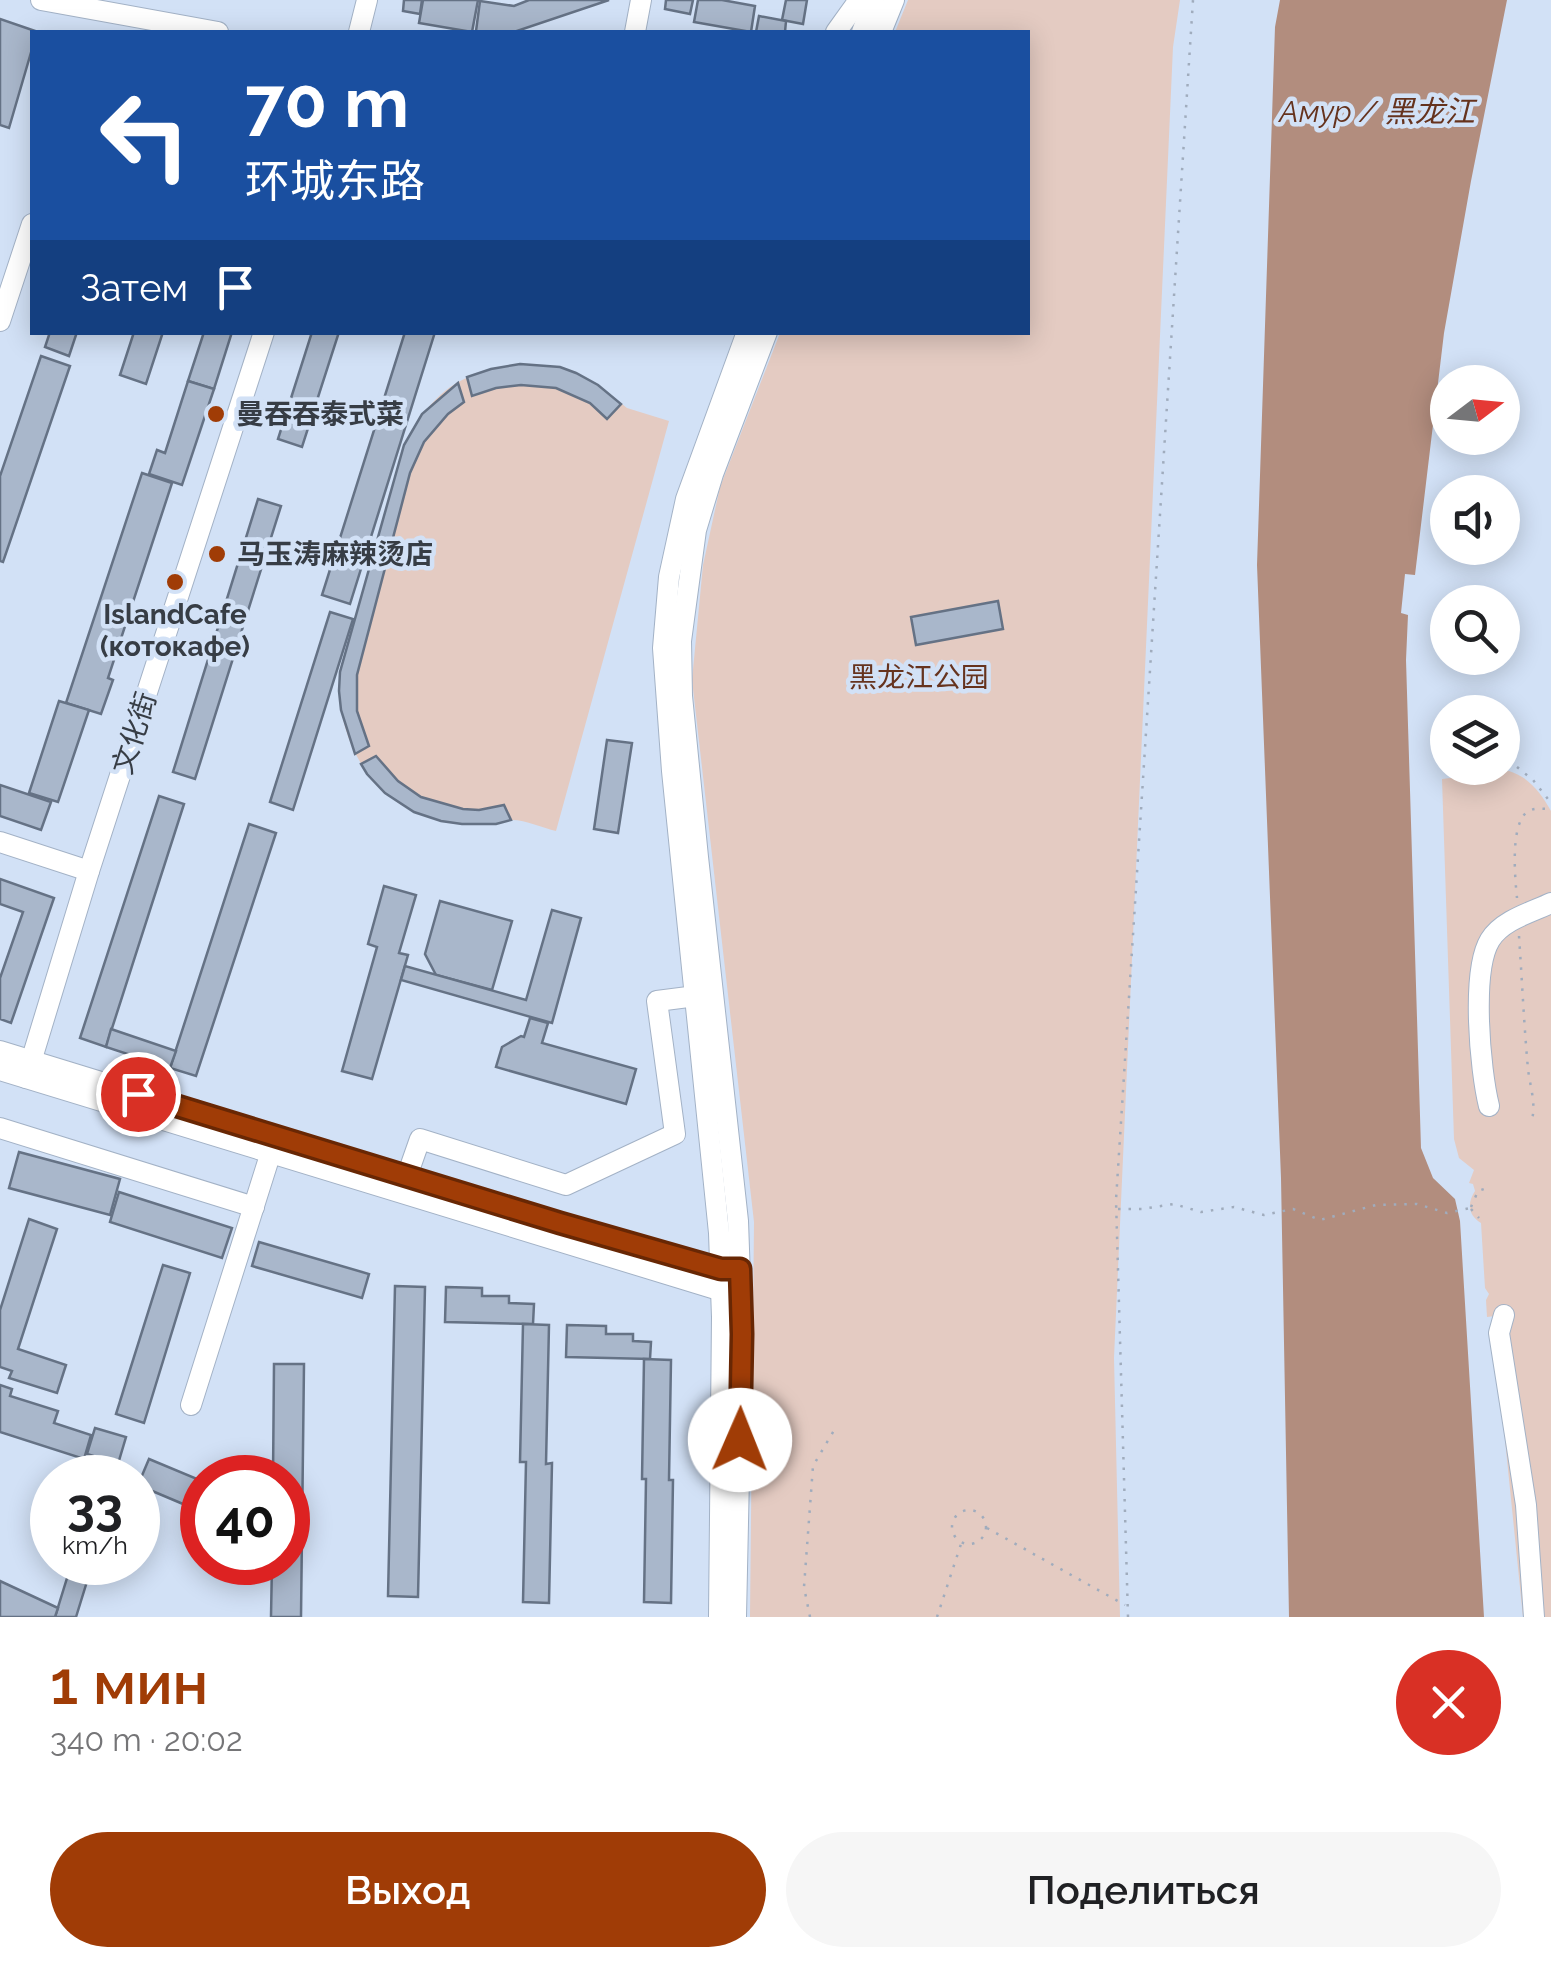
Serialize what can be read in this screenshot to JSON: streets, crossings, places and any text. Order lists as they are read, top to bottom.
{
  "streets": {
    "street": ["文化街"]
  },
  "water": ["Амур / 黑龙江"],
  "parks": ["黑龙江公园"],
  "places": ["曼吞吞泰式菜", "马玉涛麻辣烫店", "IslandCafe (котокафе)"],
  "north": "right",
  "page": {
    "turn": ["70 m", "环城东路"],
    "then": "Затем",
    "speed": "33 km/h",
    "limit": "40",
    "heading": ["1 мин", "340 m · 20:02"],
    "buttons": ["Выход", "Поделиться"]
  }
}
